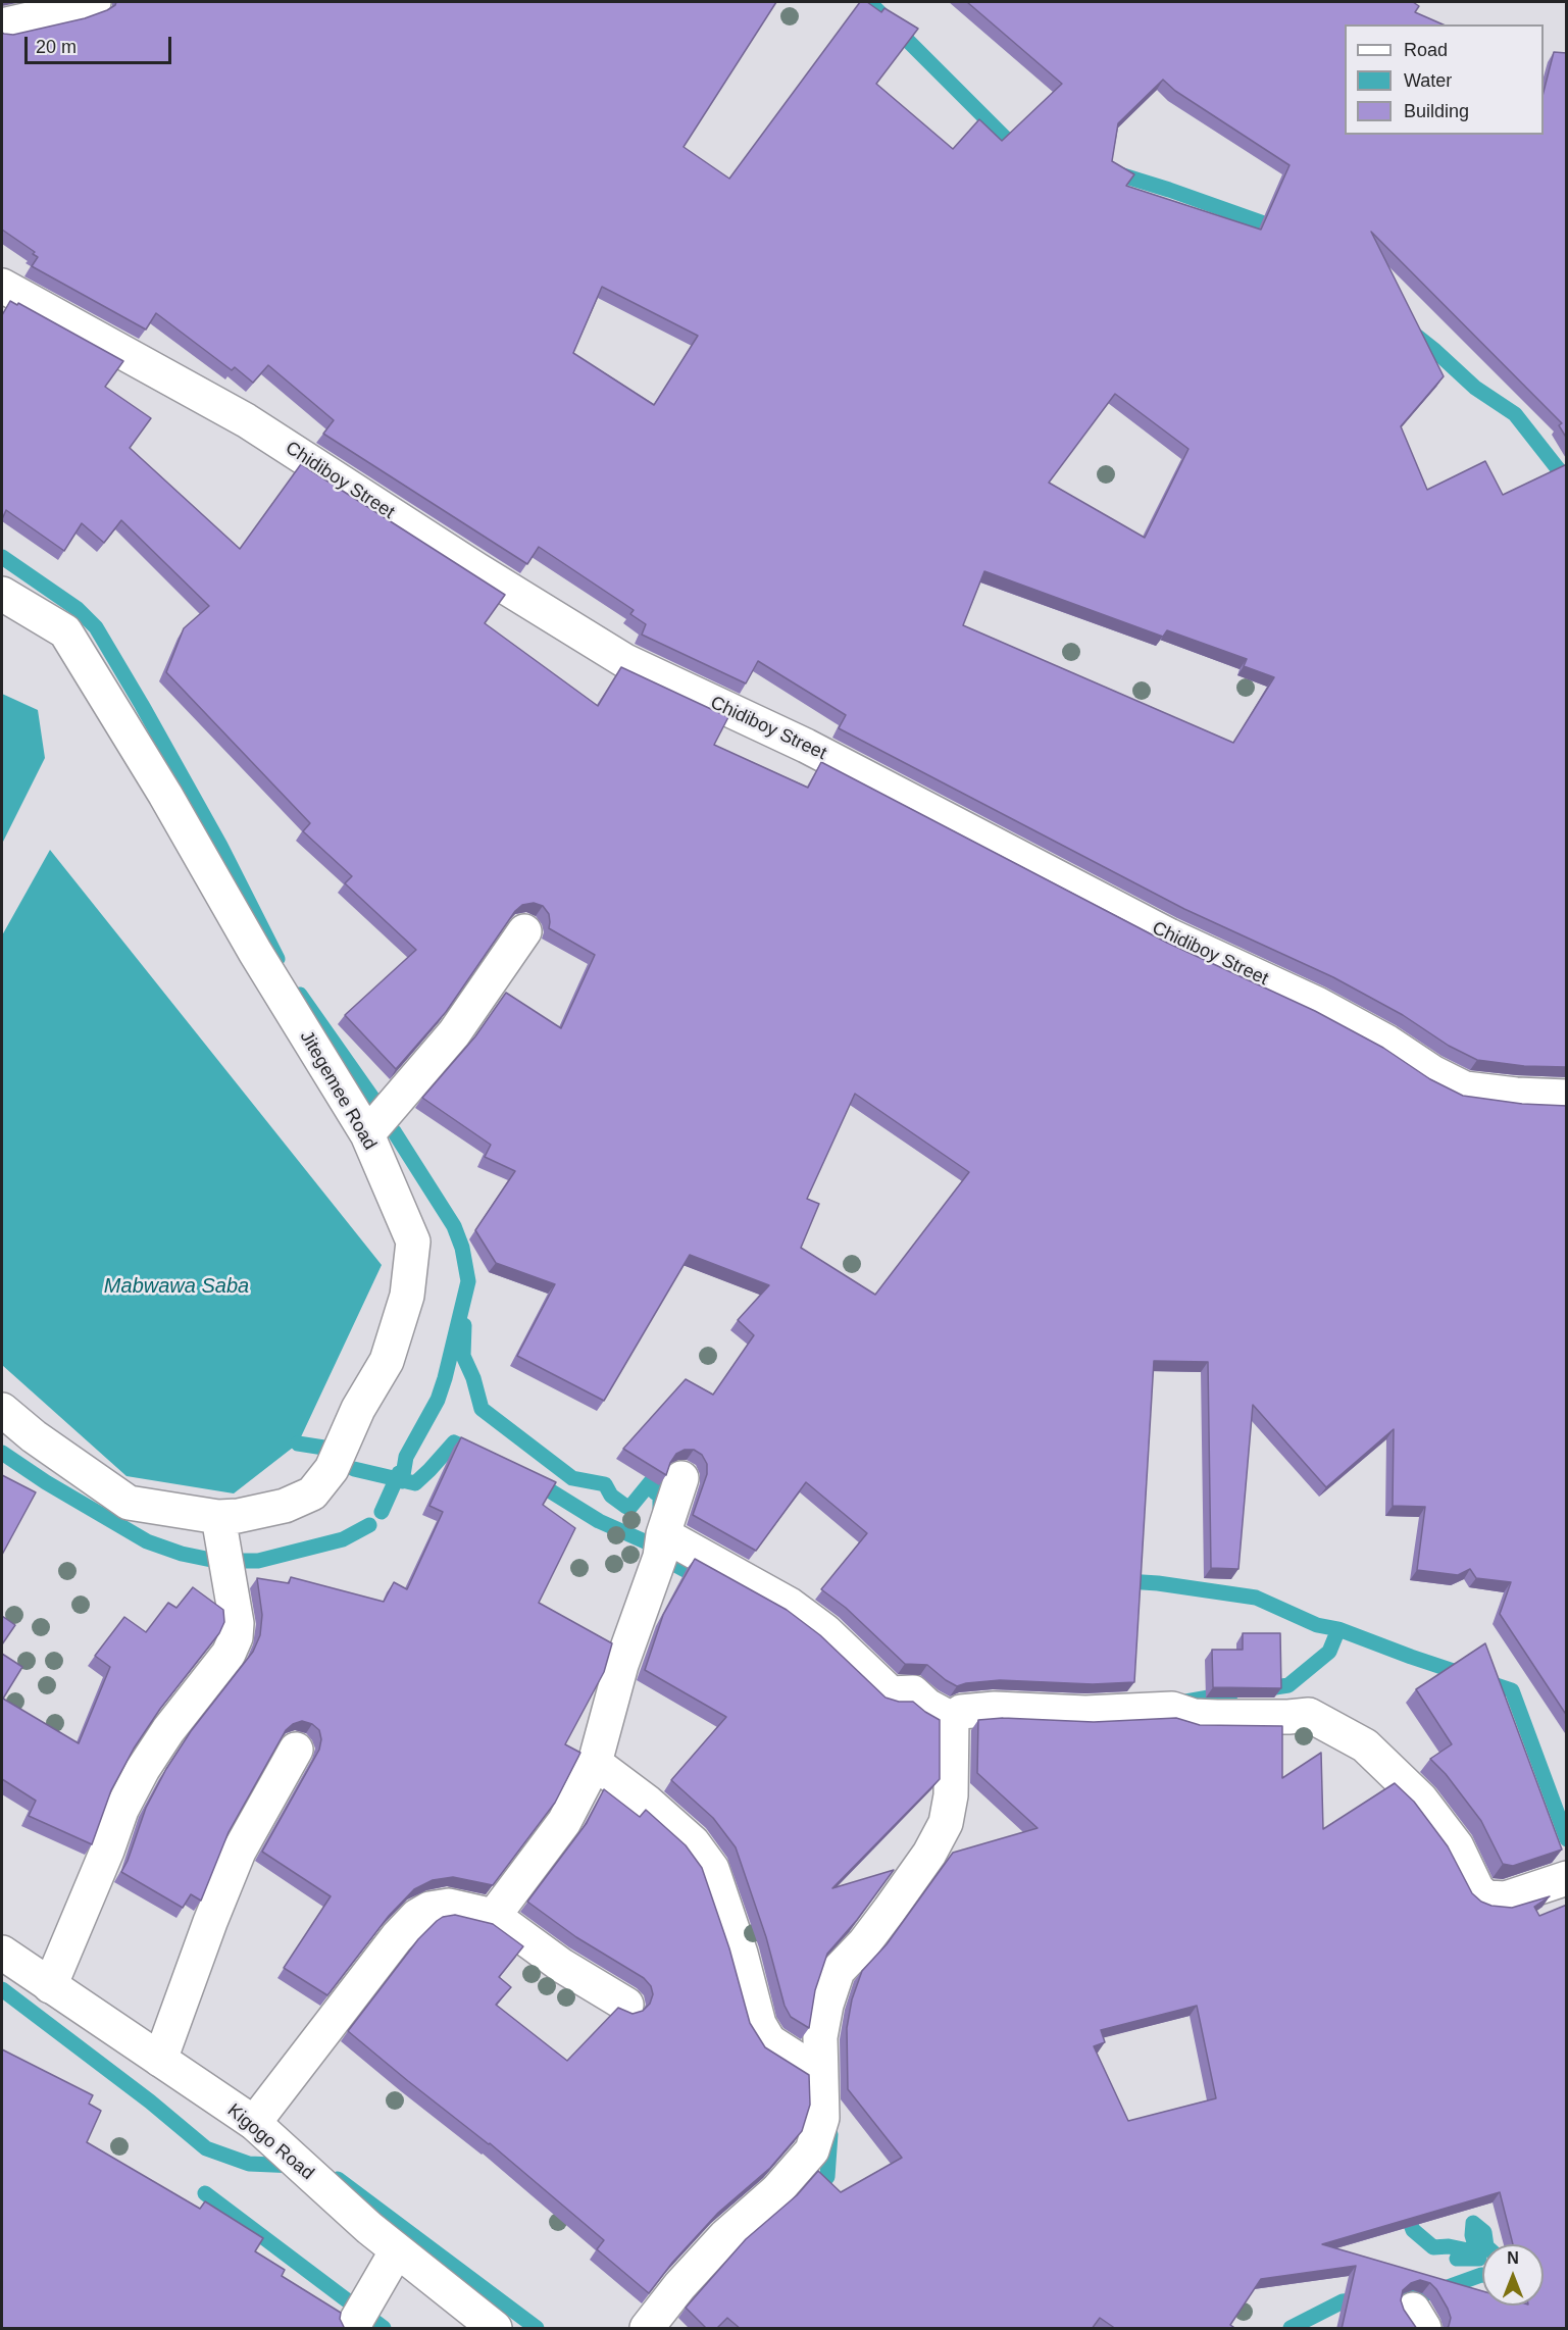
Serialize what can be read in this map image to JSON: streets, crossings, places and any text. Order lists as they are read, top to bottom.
{
  "streets": {
    "street": ["Chidiboy Street", "Jitegemee Road", "Kigogo Road"]
  },
  "water": ["Mabwawa Saba"],
  "legend": ["Road", "Water", "Building"],
  "scale_bar": "20 m",
  "north": "top"
}
